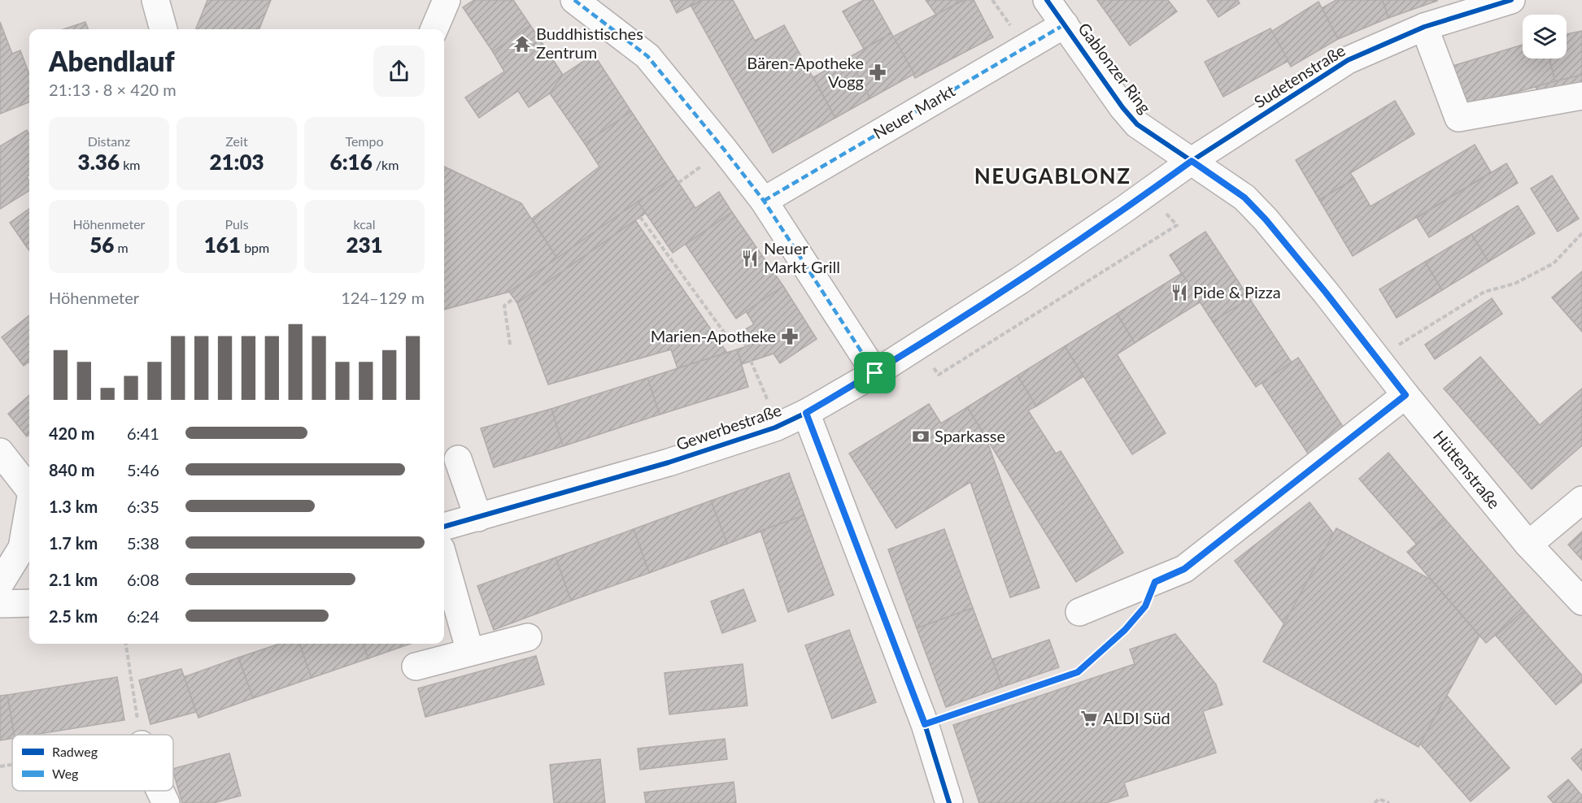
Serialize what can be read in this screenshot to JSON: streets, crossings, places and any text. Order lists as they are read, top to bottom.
{
  "streets": {
    "street": [
      "Gablonzer Ring",
      "Sudetenstraße",
      "Neuer Markt",
      "Gewerbestraße",
      "Hüttenstraße"
    ]
  },
  "crossings": [
    ["Gablonzer Ring", "Sudetenstraße"],
    ["Gablonzer Ring", "Neuer Markt"],
    ["Gablonzer Ring", "Gewerbestraße"],
    ["Gablonzer Ring", "Hüttenstraße"],
    ["Sudetenstraße", "Gewerbestraße"],
    ["Sudetenstraße", "Hüttenstraße"],
    ["Gewerbestraße", "Hüttenstraße"]
  ],
  "districts": ["NEUGABLONZ"],
  "places": {
    "temple": ["Buddhistisches Zentrum"],
    "pharmacy": ["Bären-Apotheke Vogg", "Marien-Apotheke"],
    "restaurant": ["Neuer Markt Grill", "Pide & Pizza"],
    "bank": ["Sparkasse"],
    "supermarket": ["ALDI Süd"]
  },
  "legend": ["Radweg", "Weg"],
  "page": {
    "heading": ["Abendlauf", "21:13 · 8 × 420 m"],
    "stats": [
      ["Distanz", "3.36 km"],
      ["Zeit", "21:03"],
      ["Tempo", "6:16 /km"],
      ["Höhenmeter", "56 m"],
      ["Puls", "161 bpm"],
      ["kcal", "231"]
    ],
    "chart": ["Höhenmeter", "124–129 m"],
    "list": [
      {
        "name": "420 m",
        "note": "6:41"
      },
      {
        "name": "840 m",
        "note": "5:46"
      },
      {
        "name": "1.3 km",
        "note": "6:35"
      },
      {
        "name": "1.7 km",
        "note": "5:38"
      },
      {
        "name": "2.1 km",
        "note": "6:08"
      },
      {
        "name": "2.5 km",
        "note": "6:24"
      }
    ]
  }
}
